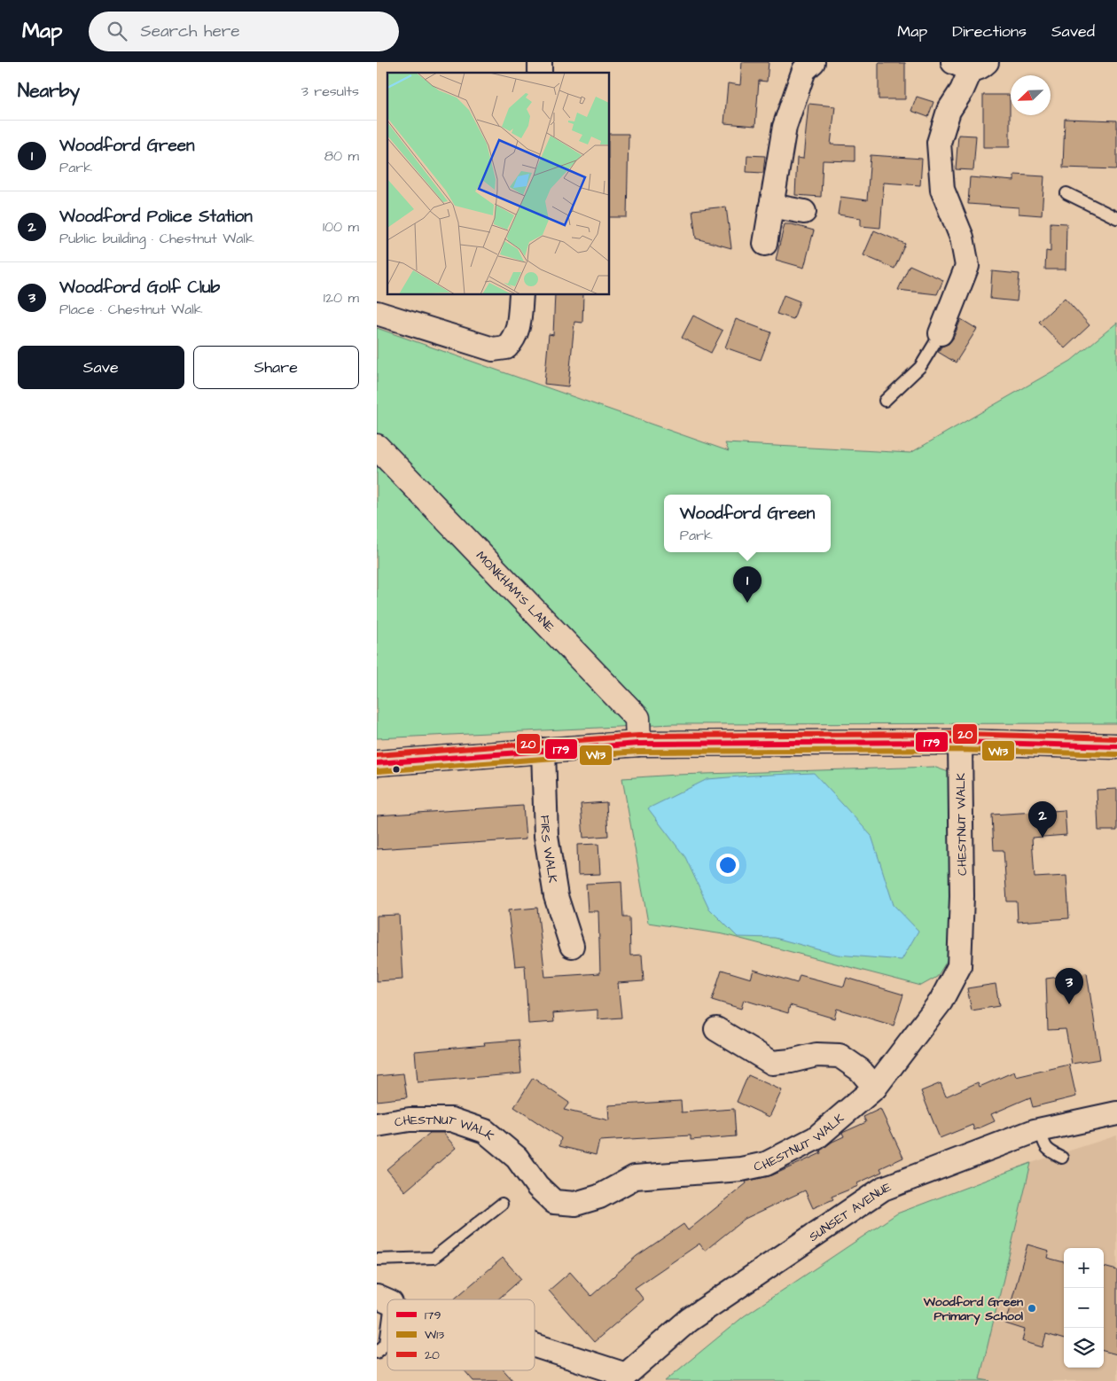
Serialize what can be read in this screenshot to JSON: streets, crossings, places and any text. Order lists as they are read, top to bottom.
{
  "streets": {
    "street": [
      "MONKHAM'S LANE",
      "CHESTNUT WALK",
      "FIRS WALK",
      "SUNSET AVENUE"
    ]
  },
  "places": ["Woodford Green Primary School"],
  "lines": ["transit line 20", "transit line 179", "transit line W13"],
  "legend": ["179", "W13", "20"],
  "north": "bottom left",
  "page": {
    "header": "Map",
    "search": "Search here",
    "nav": ["Map", "Directions", "Saved"],
    "heading": ["Nearby", "3 results"],
    "list": [
      {
        "mark": "1",
        "name": "Woodford Green",
        "note": "Park",
        "value": "80 m"
      },
      {
        "mark": "2",
        "name": "Woodford Police Station",
        "note": "Public building · Chestnut Walk",
        "value": "100 m"
      },
      {
        "mark": "3",
        "name": "Woodford Golf Club",
        "note": "Place · Chestnut Walk",
        "value": "120 m"
      }
    ],
    "buttons": ["Save", "Share"],
    "popup": ["Woodford Green", "Park"],
    "pins": ["1", "2", "3"],
    "map_buttons": ["+", "−"]
  }
}
